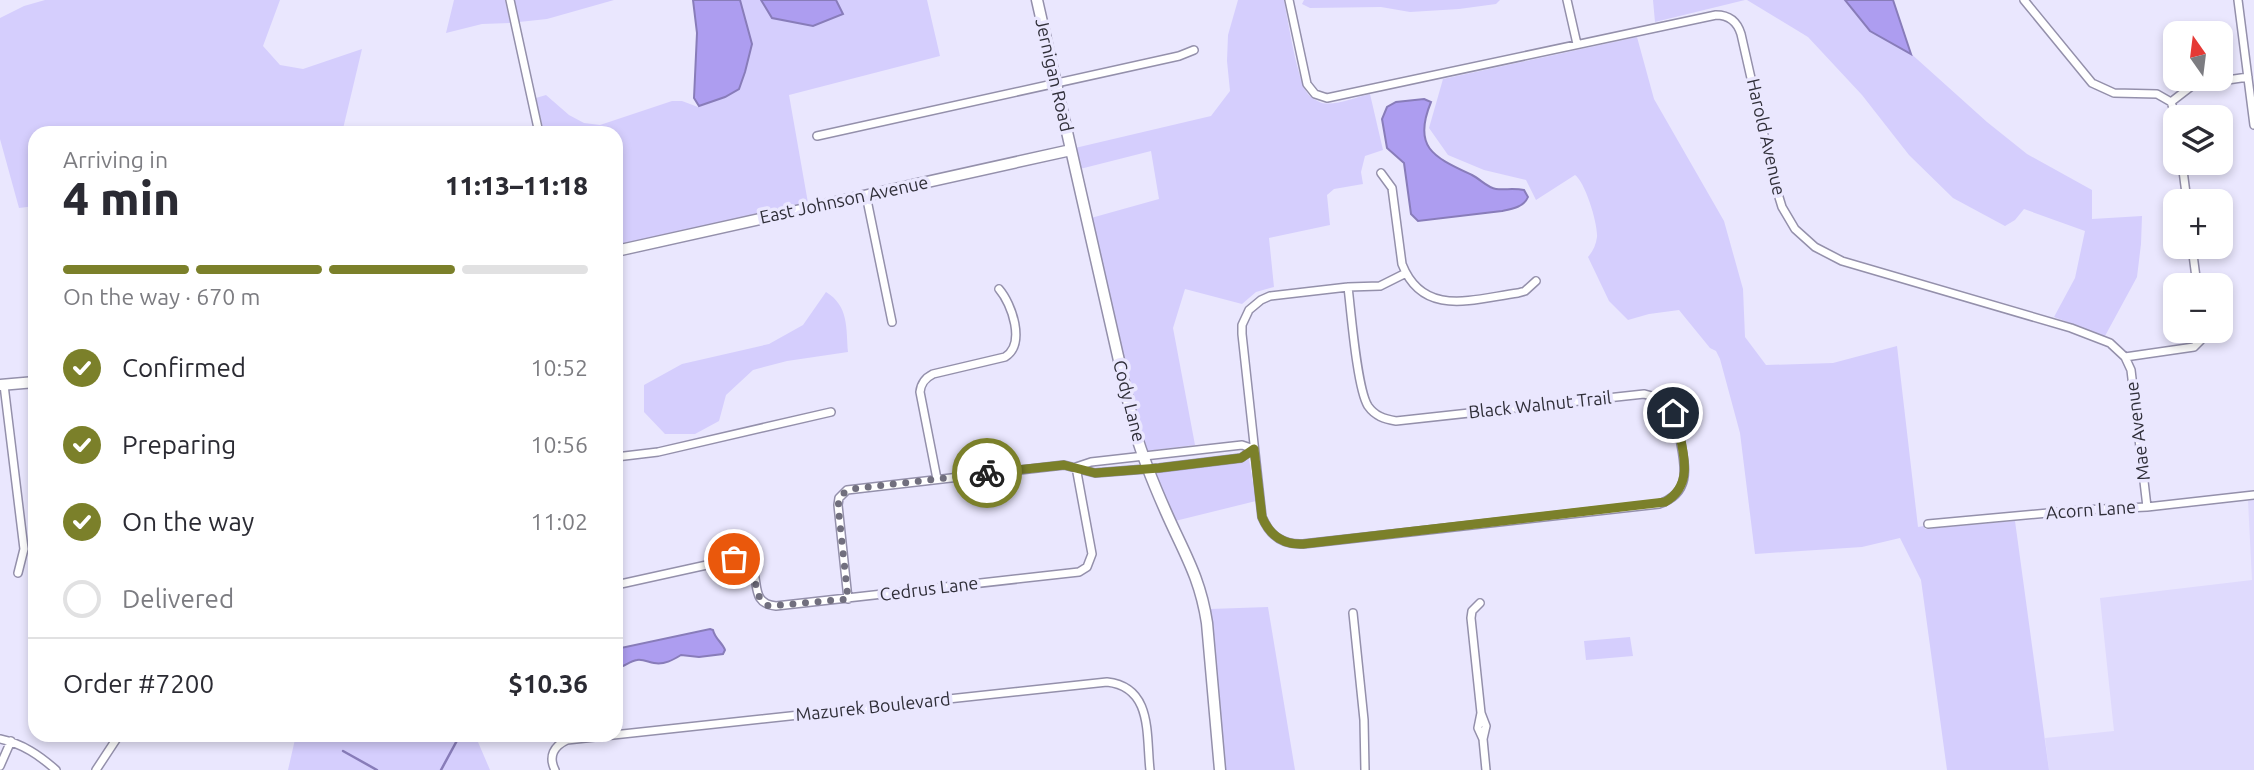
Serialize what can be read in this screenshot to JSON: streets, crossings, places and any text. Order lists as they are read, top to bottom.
{
  "streets": {
    "street": [
      "Jernigan Road",
      "Harold Avenue",
      "East Johnson Avenue",
      "Cody Lane",
      "Black Walnut Trail",
      "Mae Avenue",
      "Acorn Lane",
      "Cedrus Lane",
      "Mazurek Boulevard"
    ]
  },
  "crossings": [
    ["Jernigan Road", "East Johnson Avenue"],
    ["Jernigan Road", "Cody Lane"],
    ["Harold Avenue", "Mae Avenue"],
    ["East Johnson Avenue", "Cody Lane"],
    ["Mae Avenue", "Acorn Lane"]
  ],
  "north": "top",
  "page": {
    "map_buttons": ["+", "−"],
    "heading": ["4 min", "Arriving in", "11:13–11:18"],
    "panel": ["Order #7200", "$10.36"],
    "bar": "On the way · 670 m",
    "list": [
      ["Confirmed", "10:52"],
      ["Preparing", "10:56"],
      ["On the way", "11:02"],
      "Delivered"
    ]
  }
}
